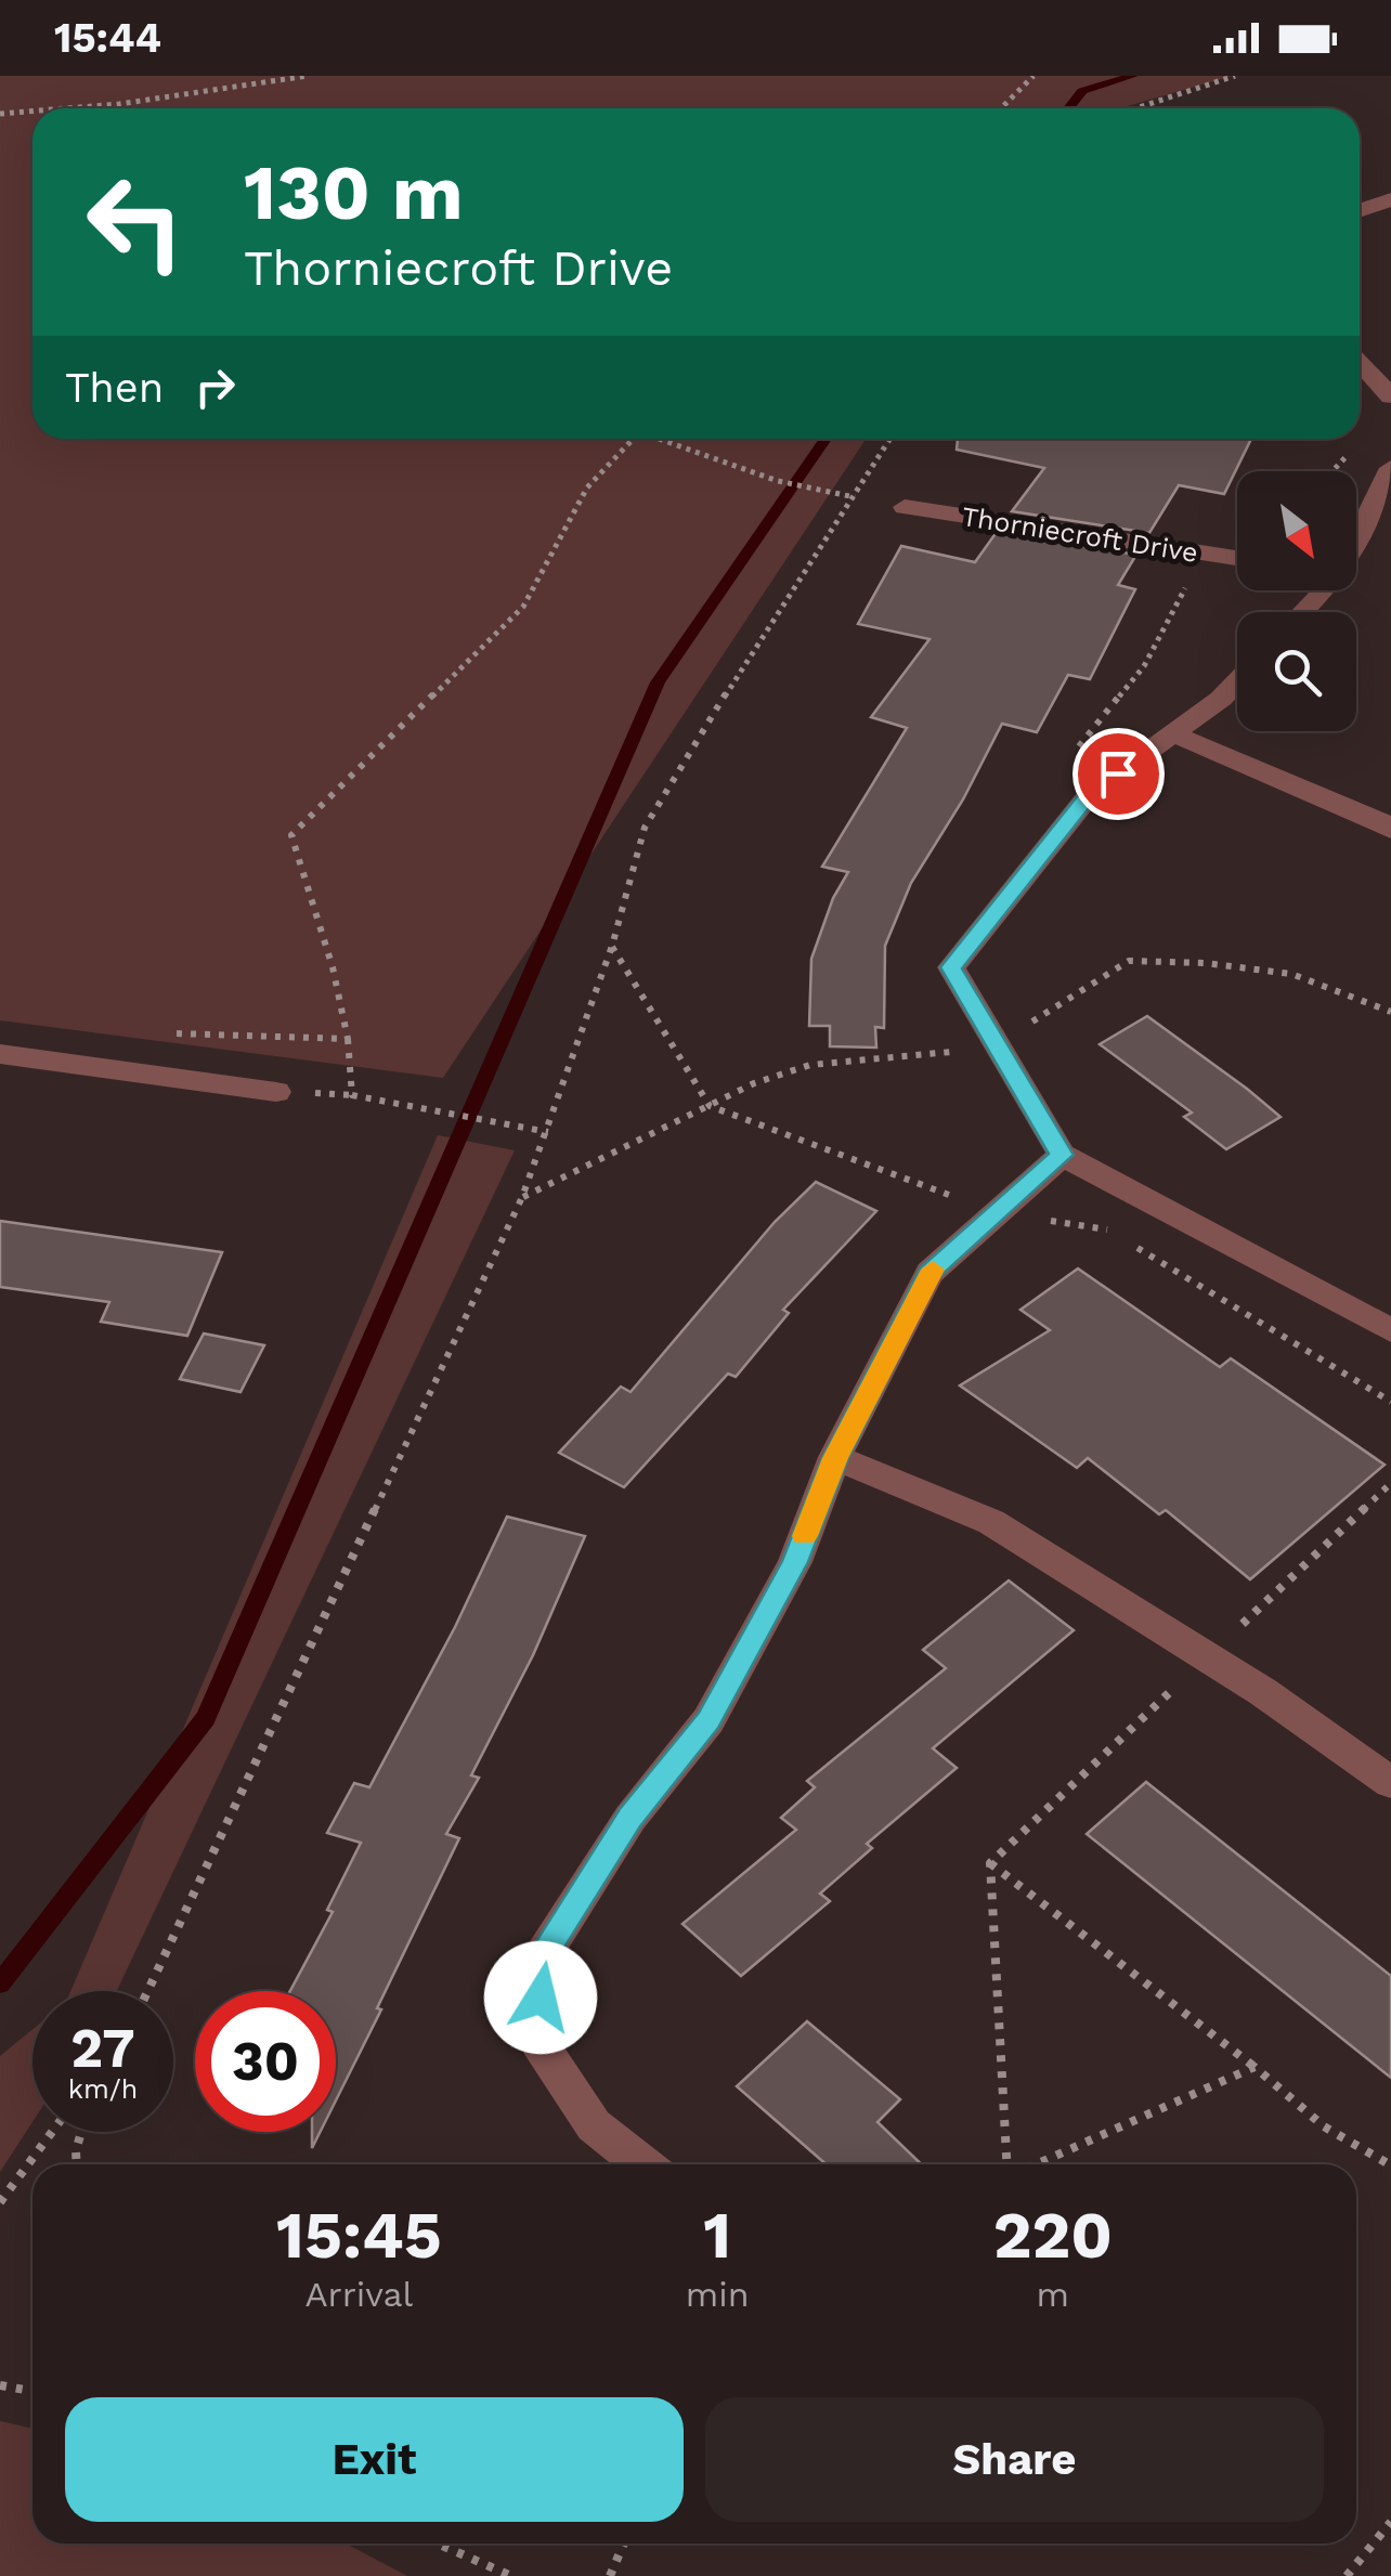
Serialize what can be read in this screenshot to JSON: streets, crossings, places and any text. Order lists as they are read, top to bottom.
{
  "streets": {
    "street": ["Thorniecroft Drive"]
  },
  "north": "bottom right",
  "page": {
    "status": "15:44",
    "turn": ["130 m", "Thorniecroft Drive"],
    "then": "Then",
    "speed": "27 km/h",
    "limit": "30",
    "eta": [
      "15:45",
      "Arrival",
      "1",
      "min",
      "220",
      "m"
    ],
    "buttons": ["Exit", "Share"]
  }
}
